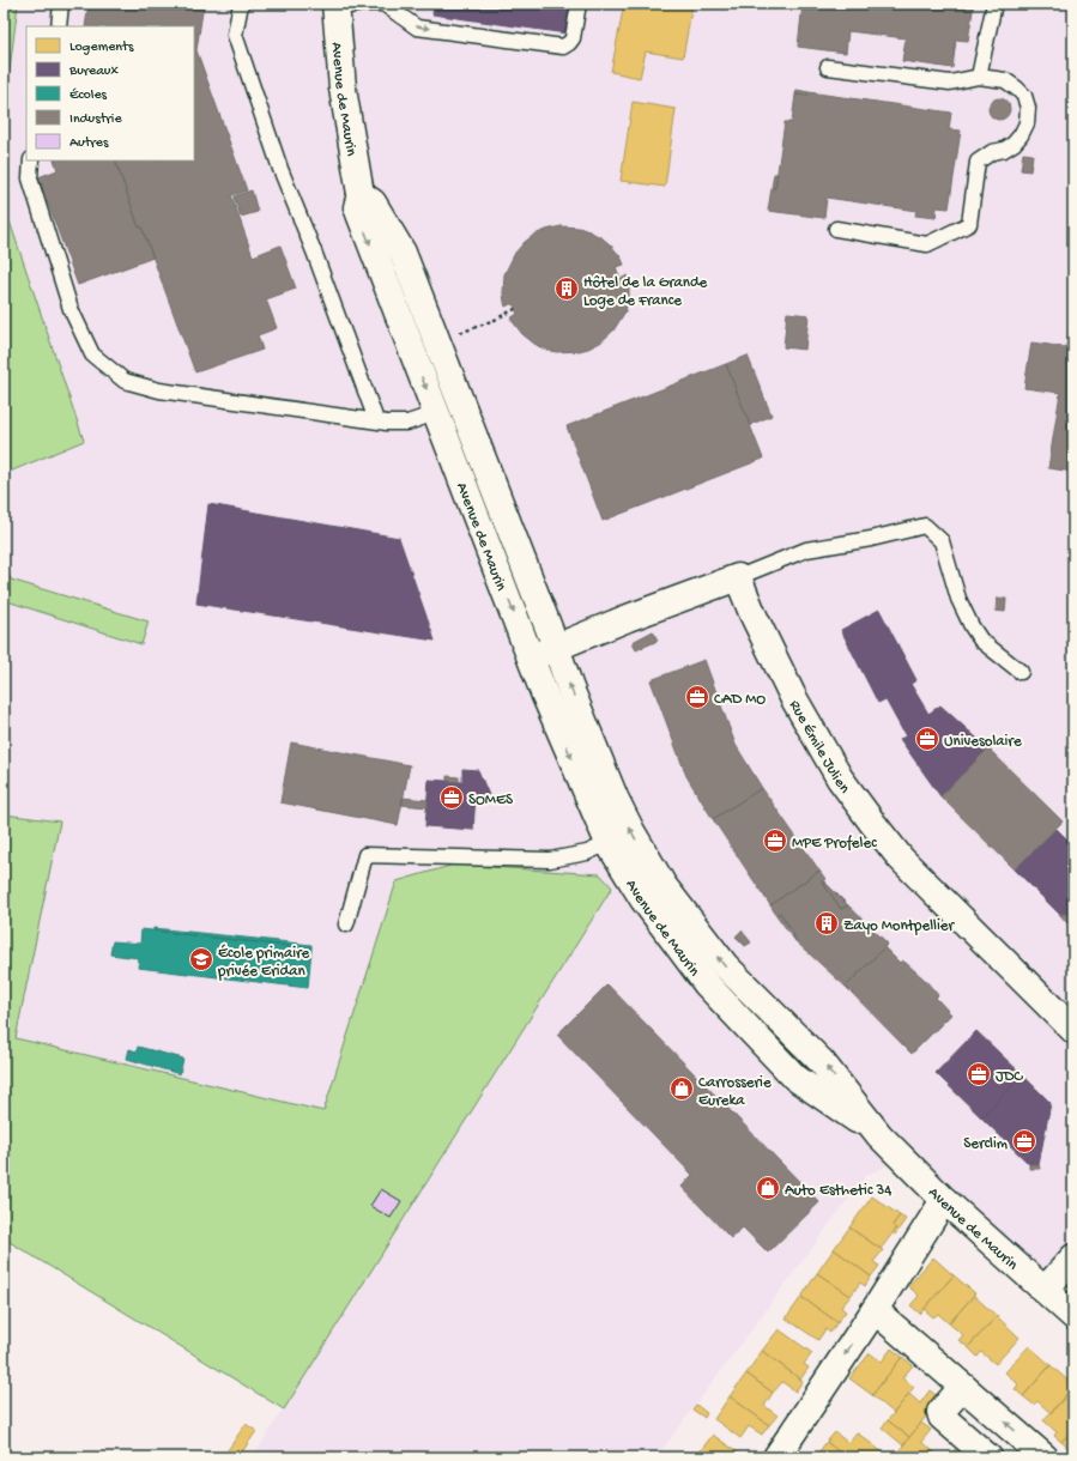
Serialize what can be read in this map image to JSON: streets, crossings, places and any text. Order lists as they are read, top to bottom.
{
  "streets": {
    "street": ["Avenue de Maurin", "Rue Émile Julien"]
  },
  "places": {
    "building": ["Hôtel de la Grande Loge de France", "Zayo Montpellier"],
    "office": [
      "CAD MO",
      "Univesolaire",
      "SOMES",
      "MPE Profelec",
      "JDC",
      "Serclim"
    ],
    "school or university": ["École primaire privée Eridan"],
    "shop": ["Carrosserie Eureka", "Auto Esthetic 34"]
  },
  "legend": [
    "Logements",
    "Bureaux",
    "Écoles",
    "Industrie",
    "Autres"
  ]
}
